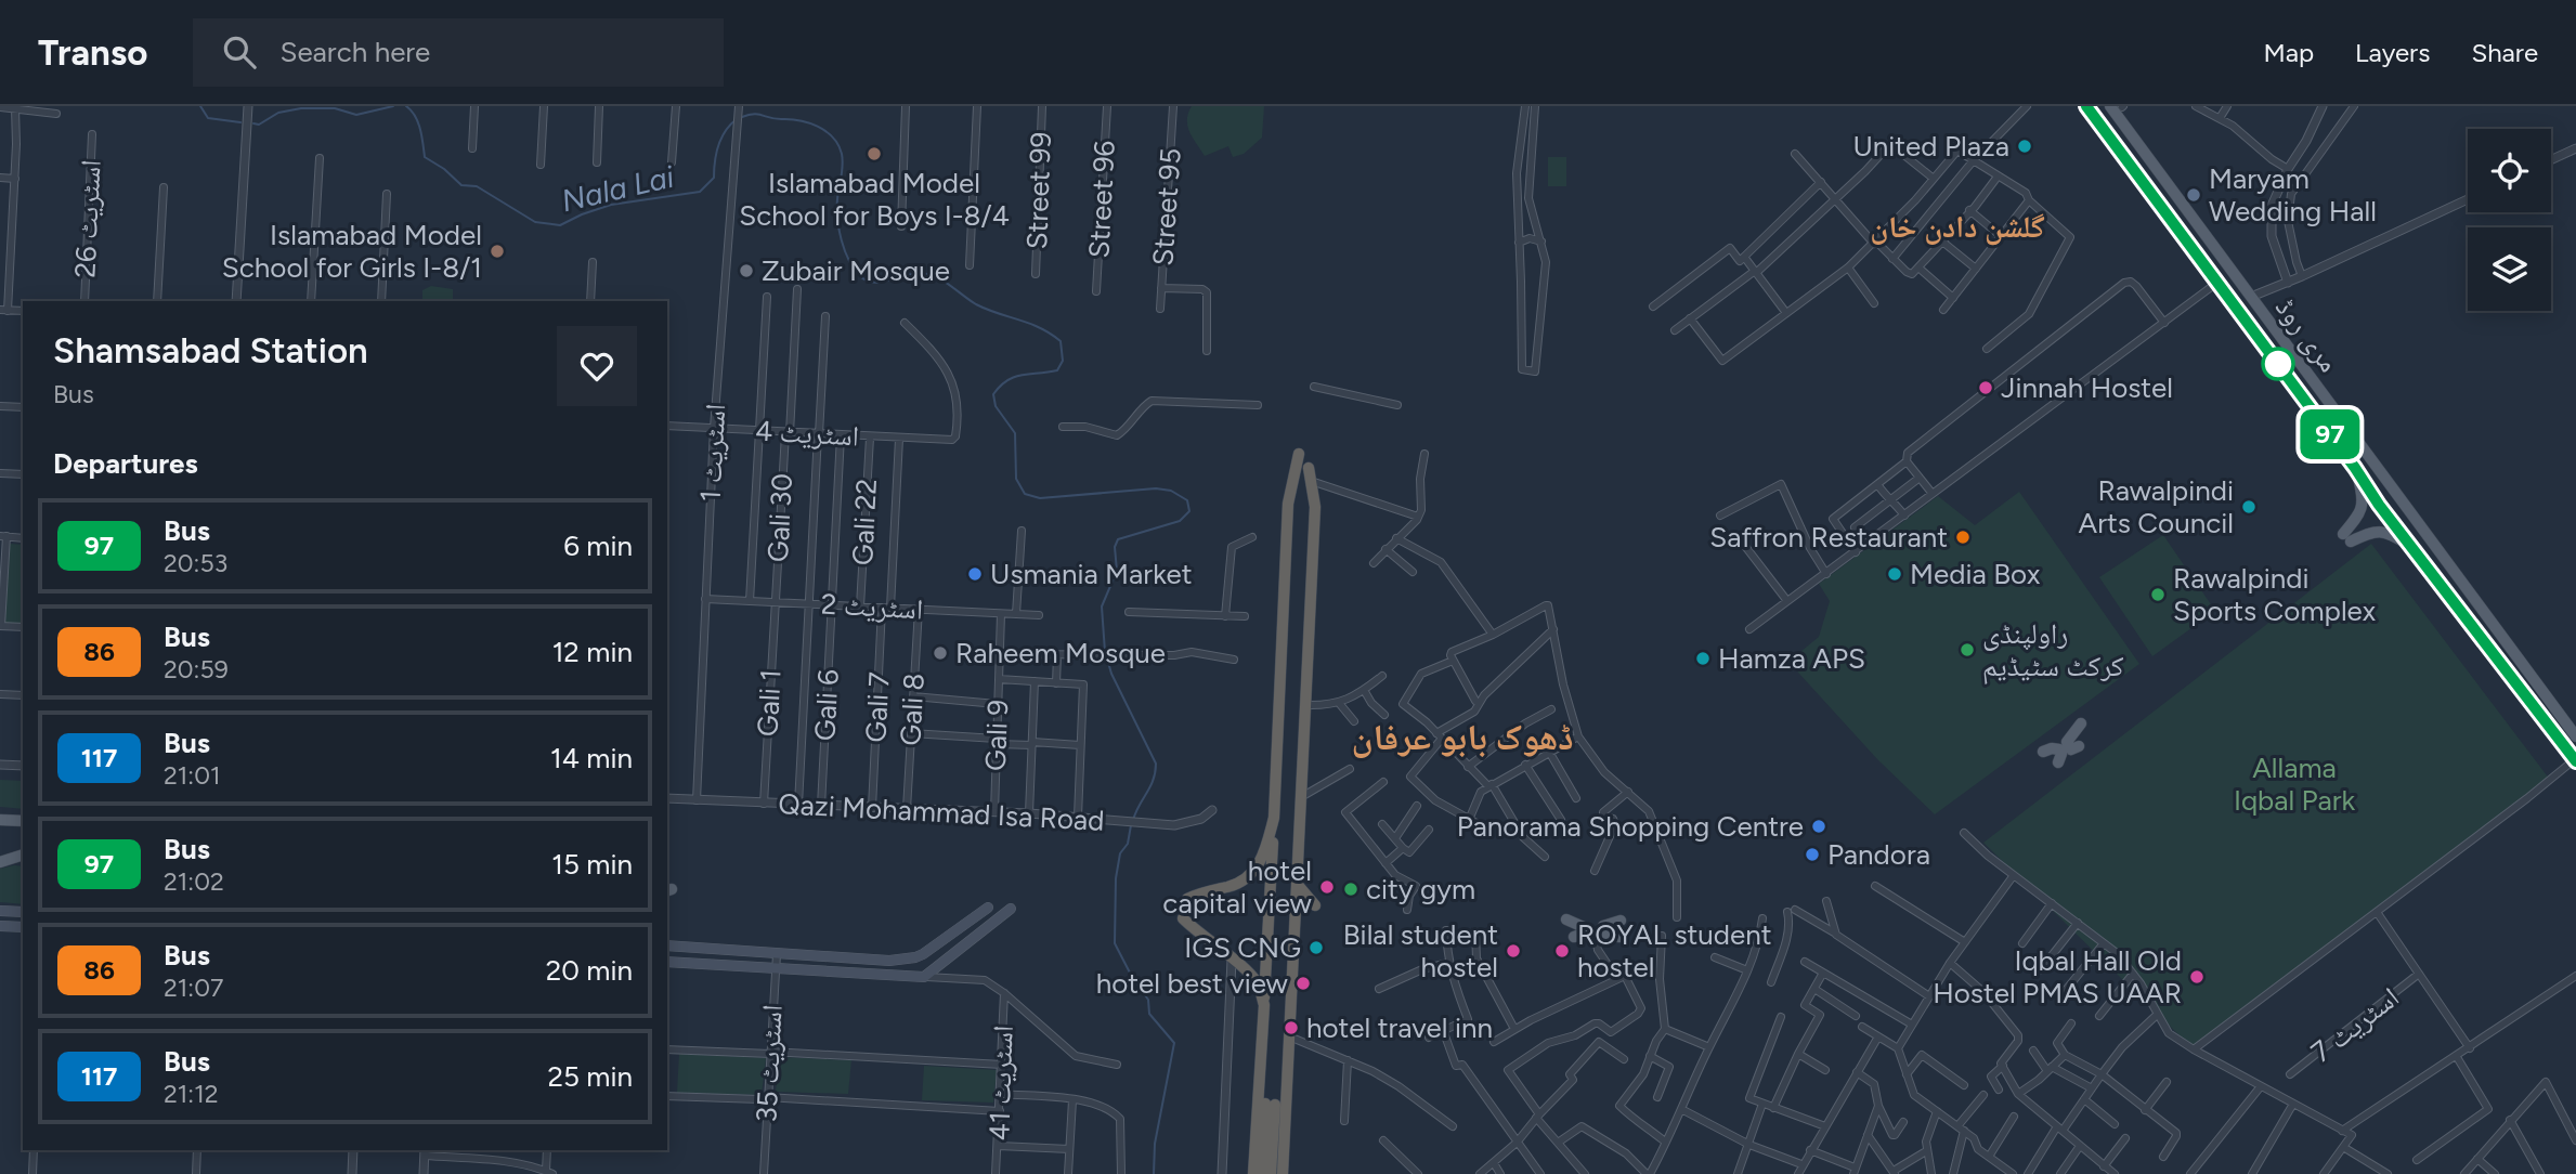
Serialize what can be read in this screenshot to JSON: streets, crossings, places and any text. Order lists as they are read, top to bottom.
{
  "streets": {
    "main road": ["مری روڈ"],
    "street": [
      "Street 99",
      "Street 96",
      "Street 95",
      "اسٹریٹ 26",
      "اسٹریٹ 4",
      "اسٹریٹ 1",
      "Gali 30",
      "Gali 22",
      "اسٹریٹ 2",
      "Gali 1",
      "Gali 6",
      "Gali 7",
      "Gali 8",
      "Gali 9",
      "Qazi Mohammad Isa Road",
      "اسٹریٹ 7",
      "اسٹریٹ 35",
      "اسٹریٹ 41"
    ]
  },
  "crossings": [
    ["اسٹریٹ 4", "اسٹریٹ 1"],
    ["اسٹریٹ 4", "Gali 30"],
    ["اسٹریٹ 4", "Gali 22"],
    ["اسٹریٹ 4", "Gali 6"],
    ["اسٹریٹ 1", "اسٹریٹ 2"],
    ["اسٹریٹ 1", "Qazi Mohammad Isa Road"],
    ["Gali 30", "اسٹریٹ 2"],
    ["Gali 30", "Gali 1"],
    ["Gali 22", "اسٹریٹ 2"],
    ["اسٹریٹ 2", "Gali 1"],
    ["اسٹریٹ 2", "Gali 6"],
    ["اسٹریٹ 2", "Gali 7"],
    ["اسٹریٹ 2", "Gali 8"],
    ["اسٹریٹ 2", "Gali 9"],
    ["Gali 1", "Qazi Mohammad Isa Road"],
    ["Gali 6", "Qazi Mohammad Isa Road"],
    ["Gali 7", "Qazi Mohammad Isa Road"],
    ["Gali 8", "Qazi Mohammad Isa Road"],
    ["Gali 9", "Qazi Mohammad Isa Road"]
  ],
  "districts": ["گلشن دادن خان", "ڈھوک بابو عرفان"],
  "water": ["Nala Lai"],
  "parks": ["Allama Iqbal Park"],
  "places": [
    "United Plaza",
    "Islamabad Model School for Boys I-8/4",
    "Maryam Wedding Hall",
    "Islamabad Model School for Girls I-8/1",
    "Zubair Mosque",
    "Jinnah Hostel",
    "Rawalpindi Arts Council",
    "Saffron Restaurant",
    "Usmania Market",
    "Media Box",
    "Rawalpindi Sports Complex",
    "راولپنڈی کرکٹ سٹیڈیم",
    "Raheem Mosque",
    "Hamza APS",
    "Panorama Shopping Centre",
    "Pandora",
    "hotel capital view",
    "city gym",
    "IGS CNG",
    "Bilal student hostel",
    "ROYAL student hostel",
    "Iqbal Hall Old Hostel PMAS UAAR",
    "hotel best view",
    "hotel travel inn"
  ],
  "lines": ["bus line 97"],
  "page": {
    "header": "Transo",
    "search": "Search here",
    "nav": ["Map", "Layers", "Share"],
    "on_map": "97",
    "heading": [
      ["Shamsabad Station", "Bus"],
      "Departures"
    ],
    "list": [
      {
        "mark": "97",
        "name": "Bus",
        "note": "20:53",
        "value": "6 min"
      },
      {
        "mark": "86",
        "name": "Bus",
        "note": "20:59",
        "value": "12 min"
      },
      {
        "mark": "117",
        "name": "Bus",
        "note": "21:01",
        "value": "14 min"
      },
      {
        "mark": "97",
        "name": "Bus",
        "note": "21:02",
        "value": "15 min"
      },
      {
        "mark": "86",
        "name": "Bus",
        "note": "21:07",
        "value": "20 min"
      },
      {
        "mark": "117",
        "name": "Bus",
        "note": "21:12",
        "value": "25 min"
      }
    ]
  }
}
